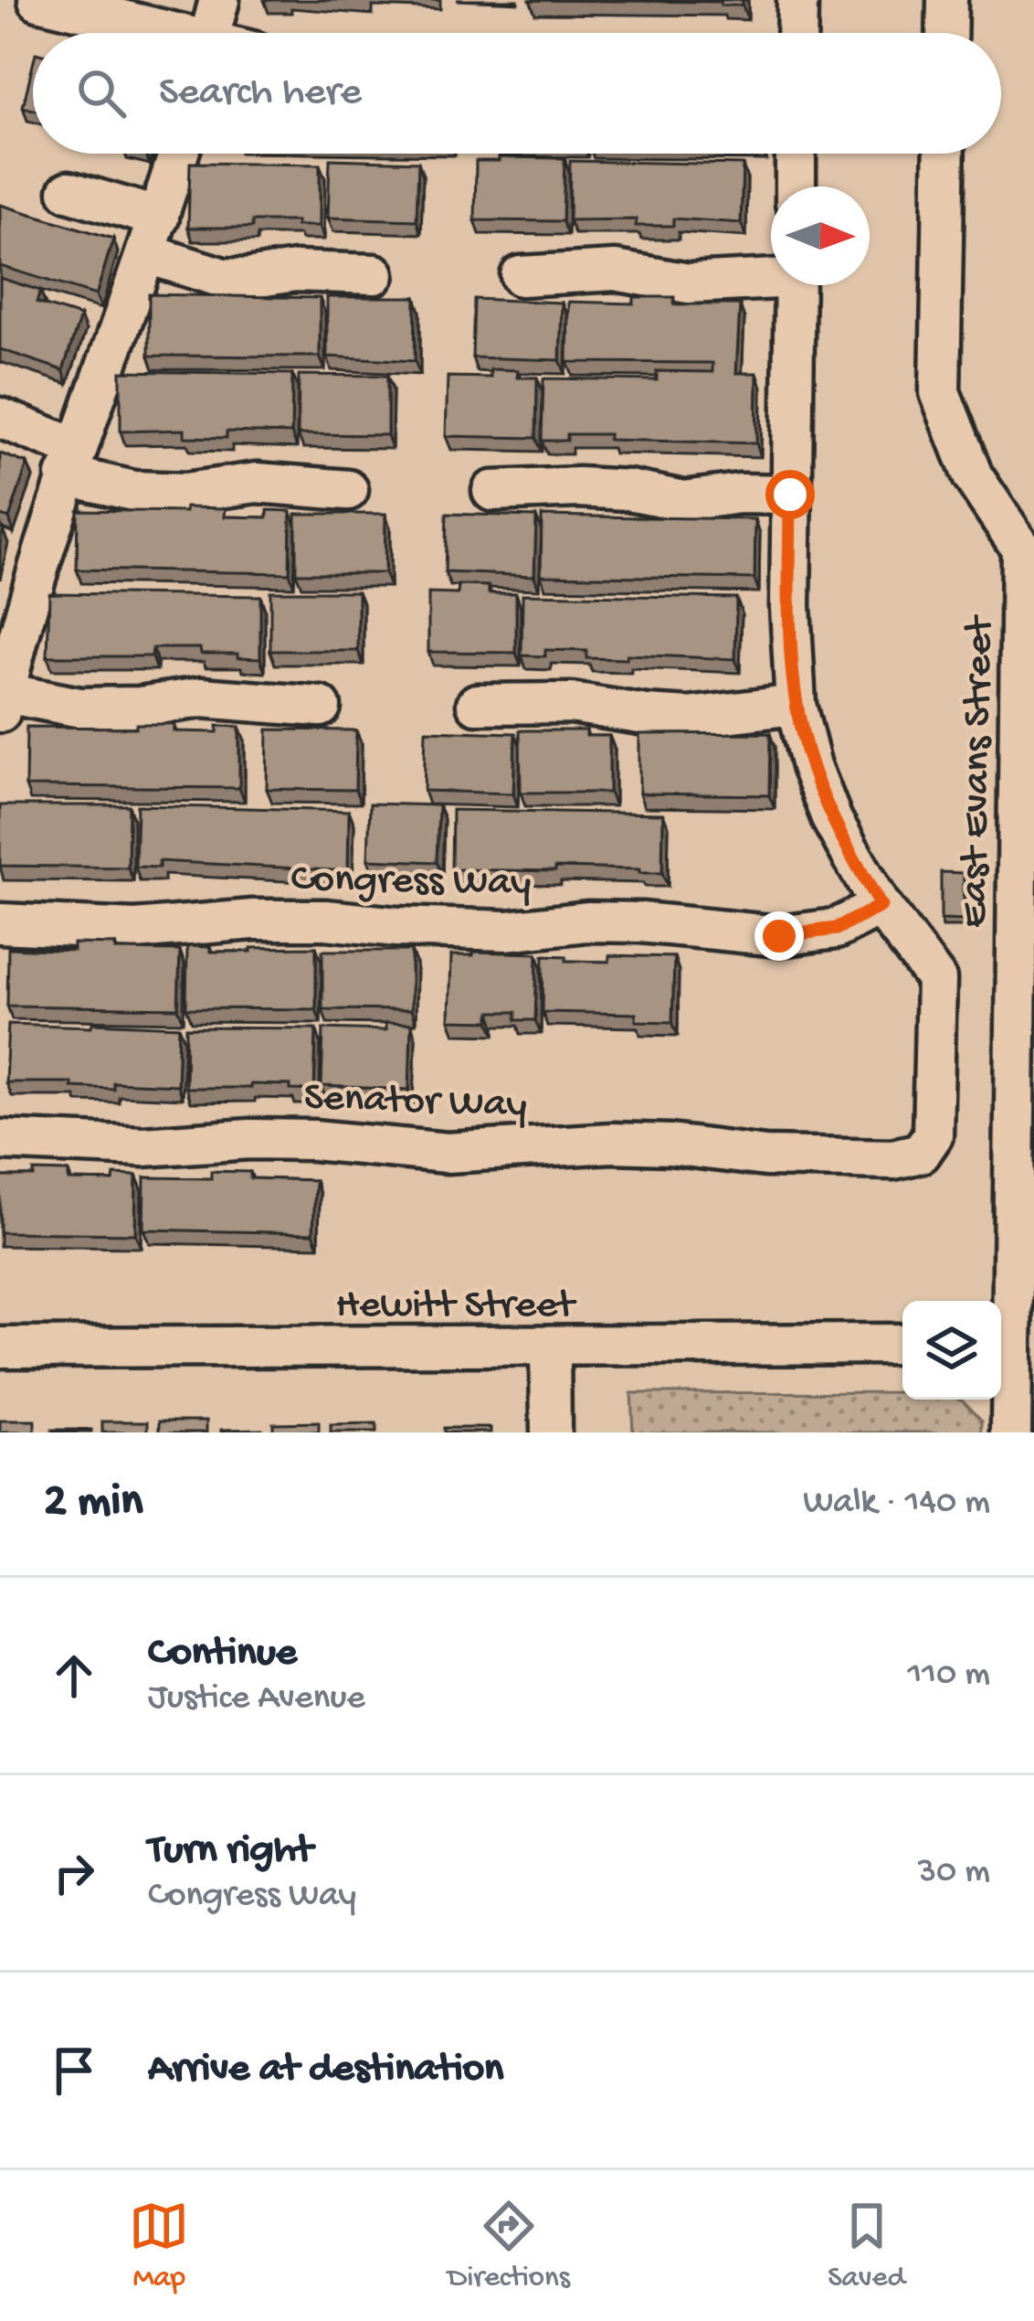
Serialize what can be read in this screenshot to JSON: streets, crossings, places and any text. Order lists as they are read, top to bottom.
{
  "streets": {
    "street": [
      "East Evans Street",
      "Congress Way",
      "Senator Way",
      "Hewitt Street"
    ]
  },
  "crossings": [
    ["Congress Way", "Senator Way"]
  ],
  "north": "right",
  "page": {
    "search": "Search here",
    "heading": ["2 min", "Walk · 140 m"],
    "list": [
      ["Continue", "Justice Avenue", "110 m"],
      ["Turn right", "Congress Way", "30 m"],
      "Arrive at destination"
    ],
    "nav": ["Map", "Directions", "Saved"]
  }
}
